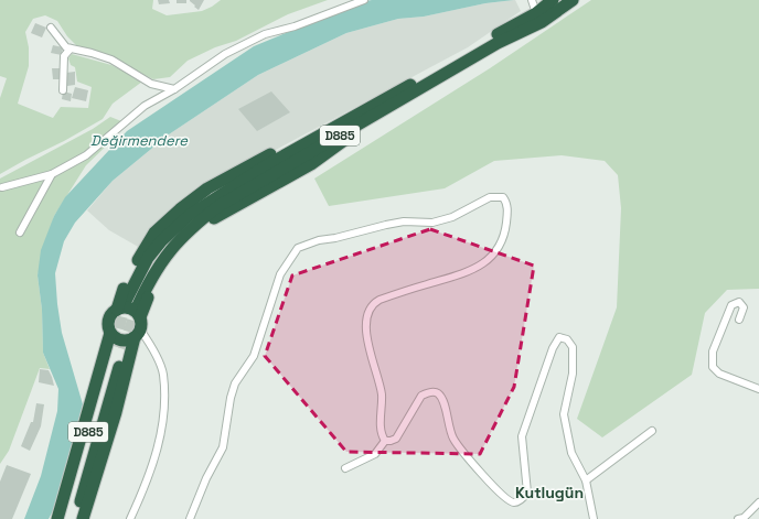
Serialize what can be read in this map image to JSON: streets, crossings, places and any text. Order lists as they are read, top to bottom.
{
  "streets": {
    "highway": ["D885"]
  },
  "districts": ["Kutlugün"],
  "water": ["Değirmendere"]
}
